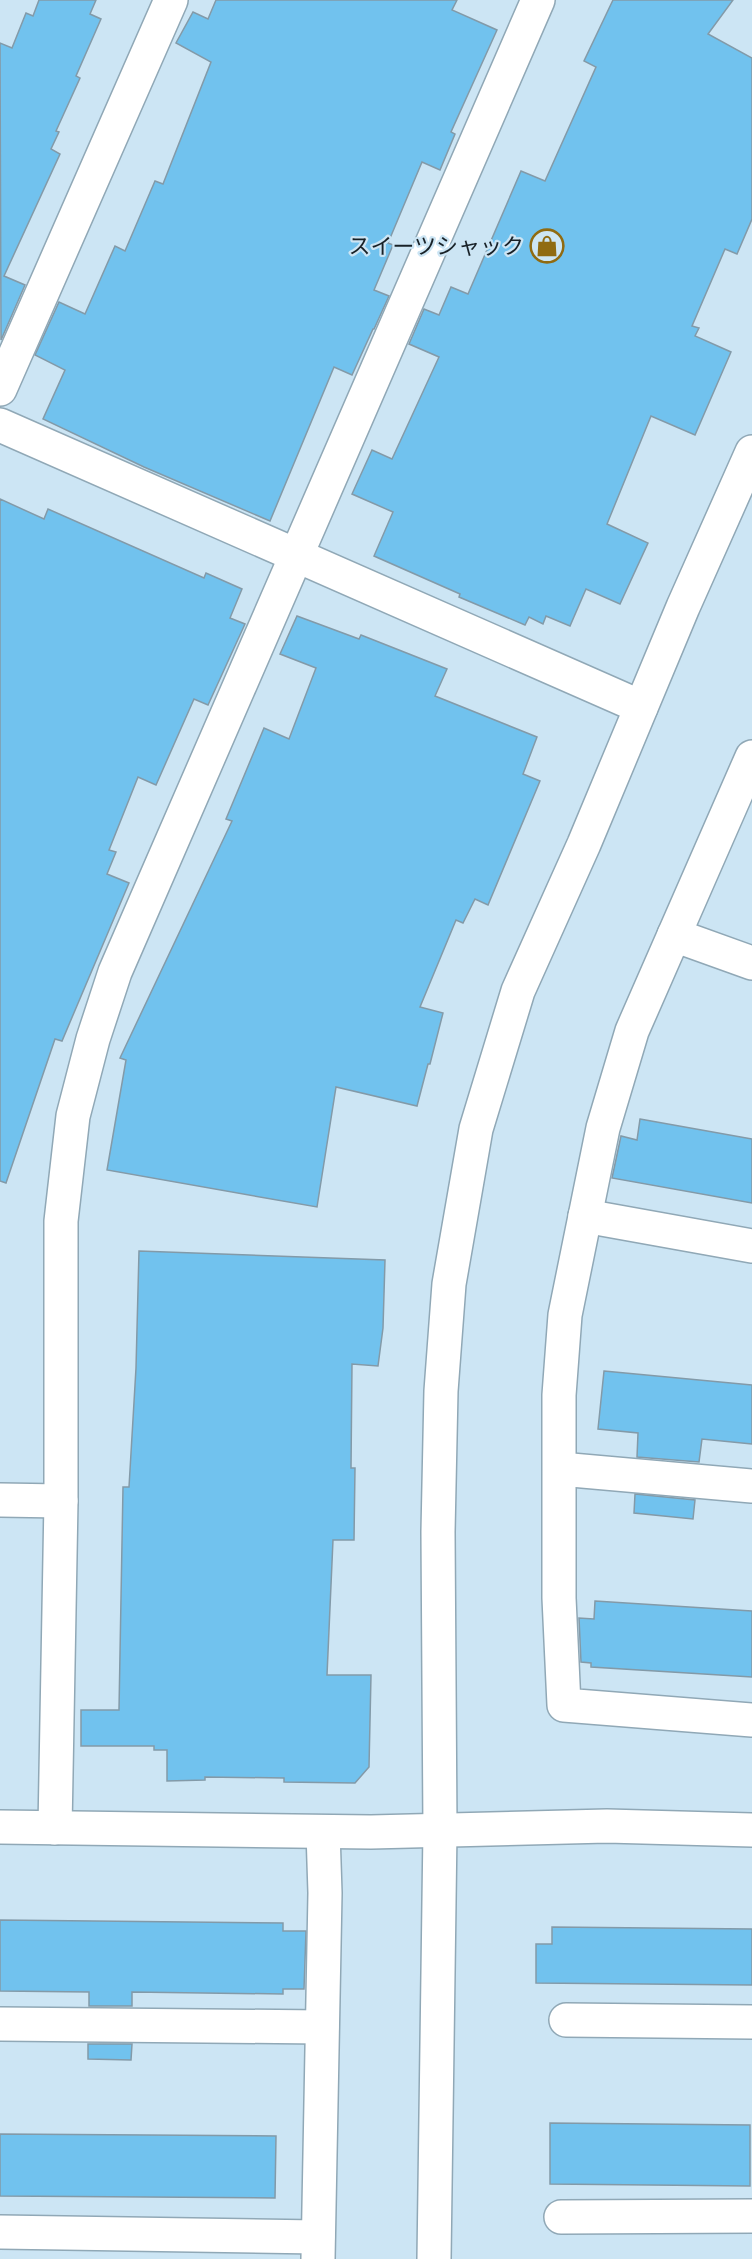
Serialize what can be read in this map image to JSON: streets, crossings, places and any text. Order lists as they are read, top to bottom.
{
  "places": {
    "shop": ["スイーツシャック"]
  }
}
